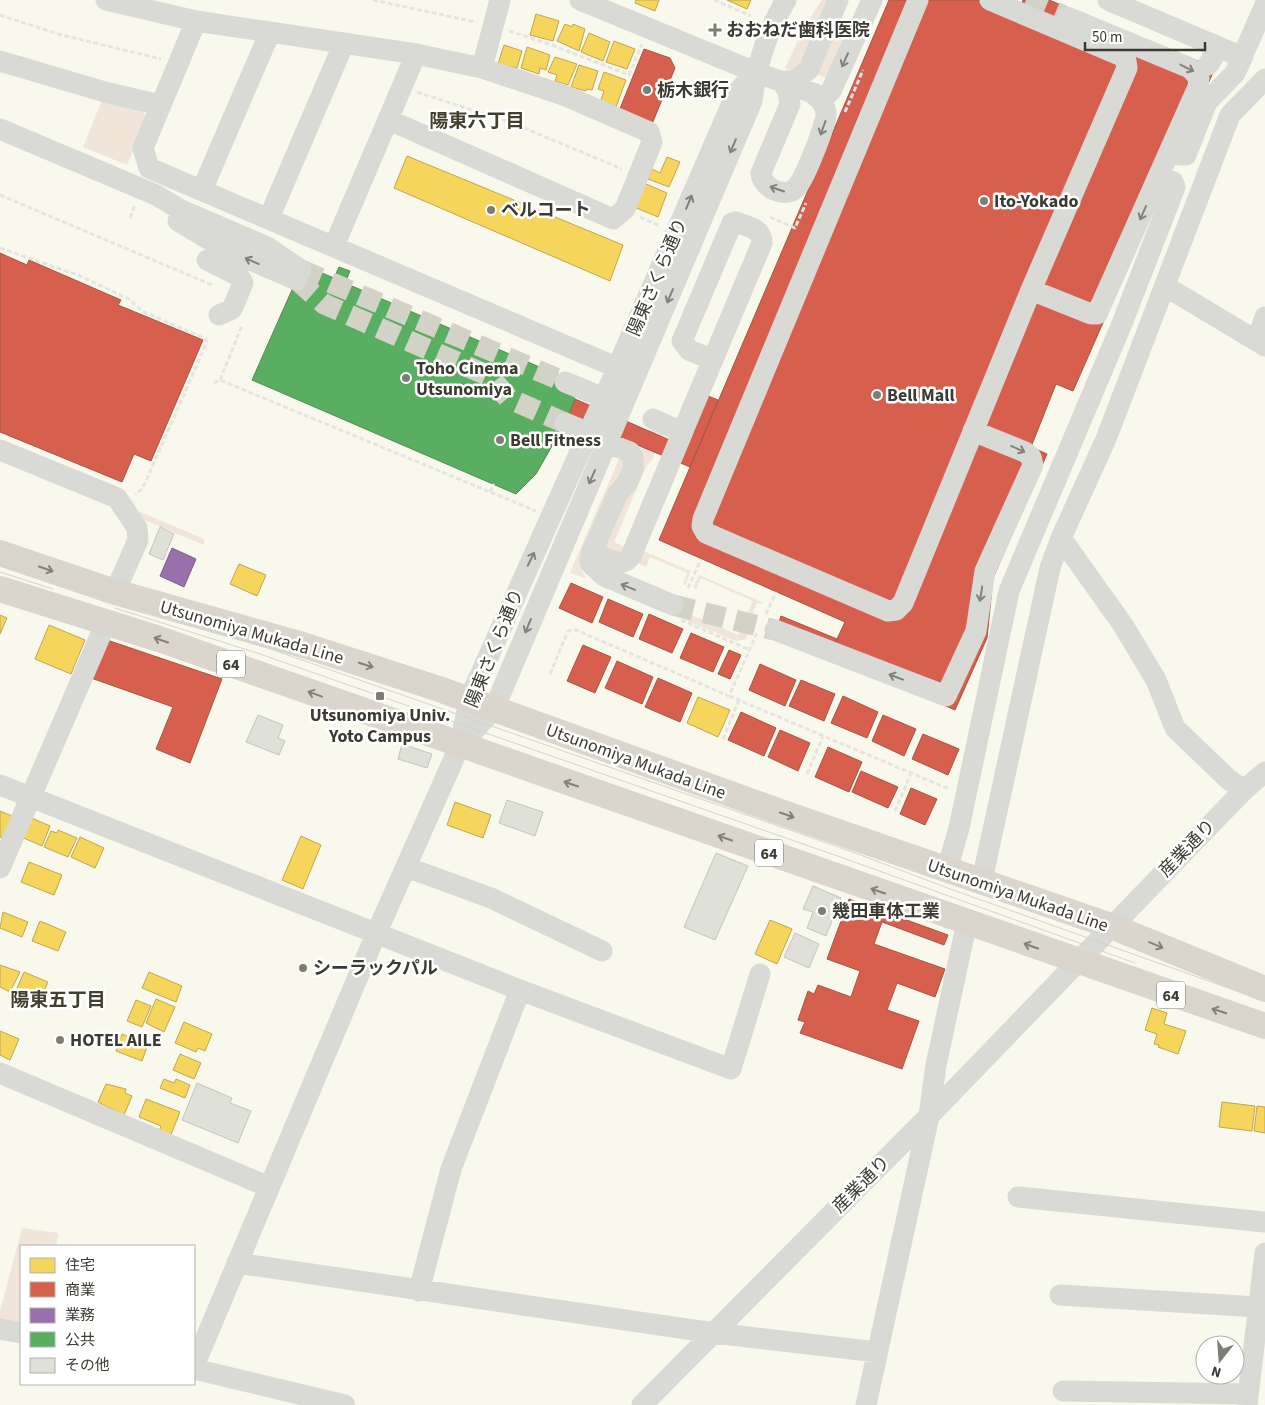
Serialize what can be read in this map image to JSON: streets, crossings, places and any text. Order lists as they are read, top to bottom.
{
  "streets": {
    "main road": ["Utsunomiya Mukada Line", "64"],
    "street": ["陽東さくら通り", "産業通り"]
  },
  "crossings": [
    ["陽東さくら通り", "Utsunomiya Mukada Line"],
    ["Utsunomiya Mukada Line", "産業通り"]
  ],
  "districts": ["陽東六丁目", "陽東五丁目"],
  "places": {
    "health": ["おおねだ歯科医院"],
    "other": [
      "栃木銀行",
      "Ito-Yokado",
      "ベルコート",
      "Toho Cinema Utsunomiya",
      "Bell Mall",
      "Bell Fitness",
      "幾田車体工業",
      "シーラックパル",
      "HOTEL AILE"
    ],
    "transit": ["Utsunomiya Univ. Yoto Campus"]
  },
  "legend": [
    "住宅",
    "商業",
    "業務",
    "公共",
    "その他"
  ],
  "scale_bar": "50 m",
  "north": "bottom"
}
